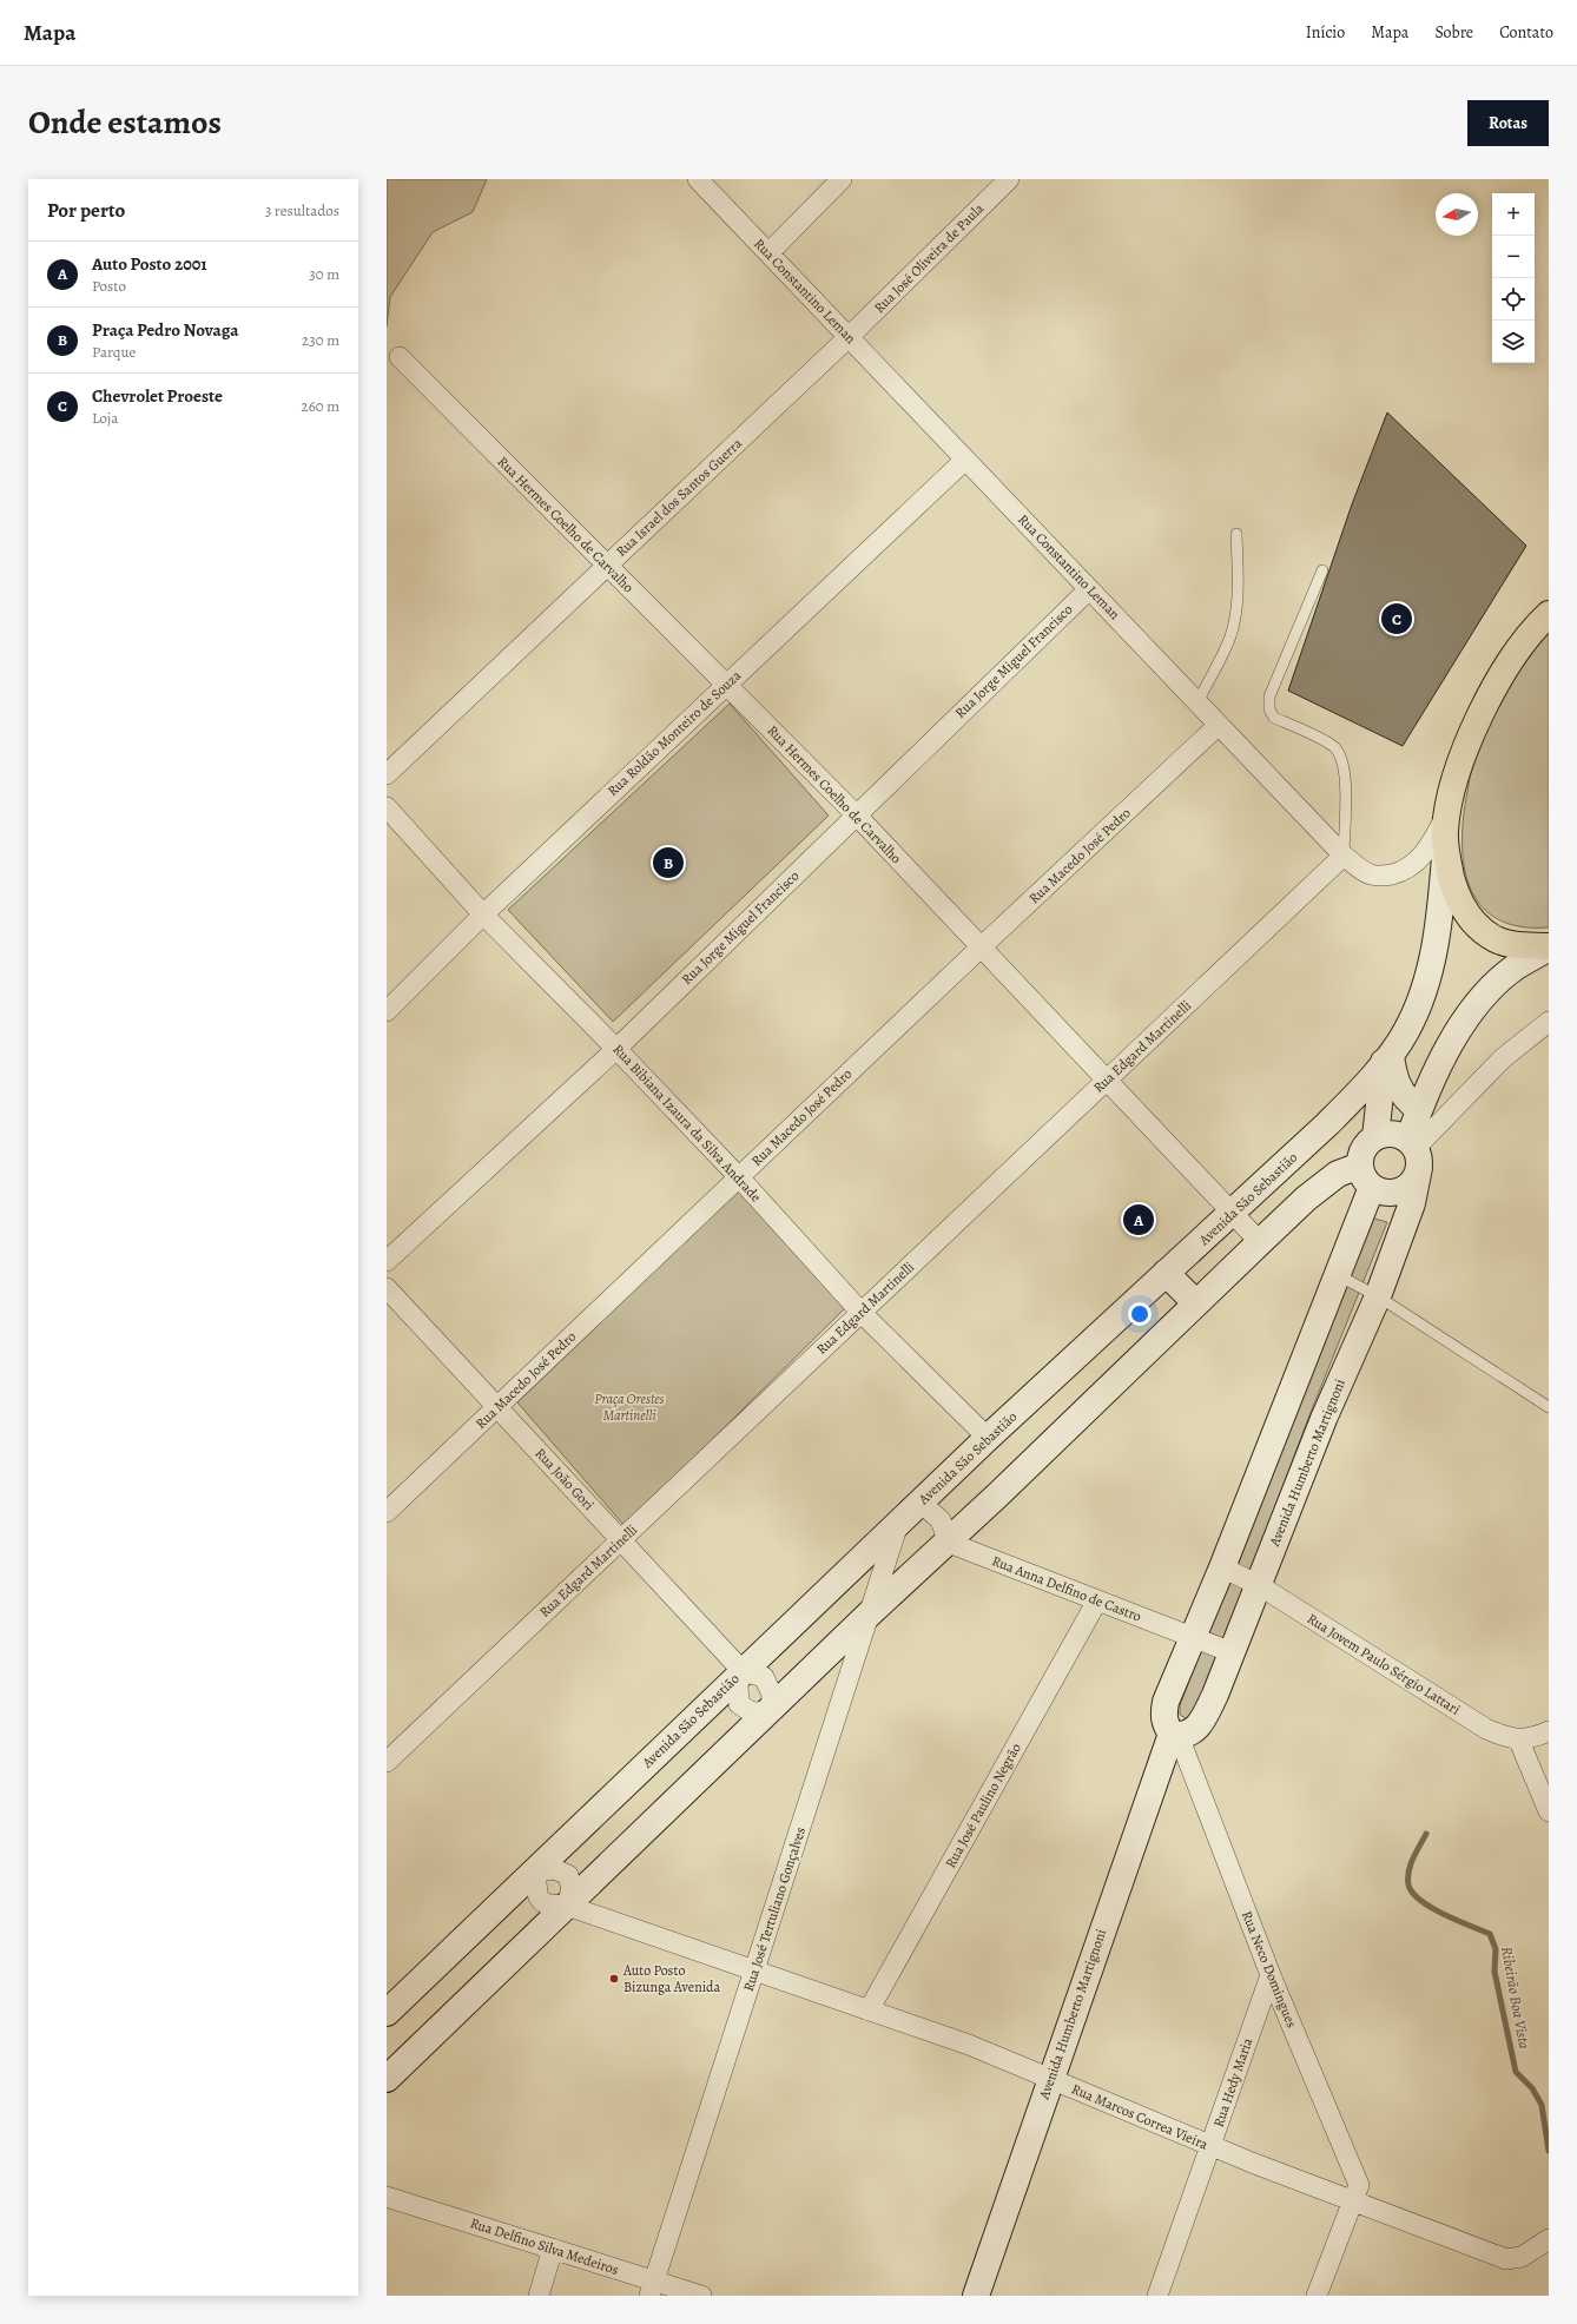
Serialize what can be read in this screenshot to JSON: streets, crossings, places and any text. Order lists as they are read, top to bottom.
{
  "streets": {
    "main road": ["Avenida São Sebastião", "Avenida Humberto Martignoni"],
    "street": [
      "Rua José Oliveira de Paula",
      "Rua Constantino Leman",
      "Rua Israel dos Santos Guerra",
      "Rua Hermes Coelho de Carvalho",
      "Rua Jorge Miguel Francisco",
      "Rua Roldão Monteiro de Souza",
      "Rua Macedo José Pedro",
      "Rua Edgard Martinelli",
      "Rua Bibiana Izaura da Silva Andrade",
      "Rua João Gori",
      "Rua Anna Delfino de Castro",
      "Rua Jovem Paulo Sérgio Lattari",
      "Rua José Paulino Negrão",
      "Rua José Tertuliano Gonçalves",
      "Rua Neco Domingues",
      "Rua Hedy Maria",
      "Rua Marcos Correa Vieira",
      "Rua Delfino Silva Medeiros"
    ]
  },
  "crossings": [
    ["Rua José Oliveira de Paula", "Rua Constantino Leman"],
    ["Rua José Oliveira de Paula", "Rua Israel dos Santos Guerra"],
    ["Rua Constantino Leman", "Rua Israel dos Santos Guerra"],
    ["Rua Constantino Leman", "Rua Jorge Miguel Francisco"],
    ["Rua Constantino Leman", "Rua Roldão Monteiro de Souza"],
    ["Rua Constantino Leman", "Rua Macedo José Pedro"],
    ["Rua Constantino Leman", "Rua Edgard Martinelli"],
    ["Rua Israel dos Santos Guerra", "Rua Hermes Coelho de Carvalho"],
    ["Rua Hermes Coelho de Carvalho", "Rua Jorge Miguel Francisco"],
    ["Rua Hermes Coelho de Carvalho", "Rua Roldão Monteiro de Souza"],
    ["Rua Hermes Coelho de Carvalho", "Rua Macedo José Pedro"],
    ["Rua Hermes Coelho de Carvalho", "Rua Edgard Martinelli"],
    ["Rua Hermes Coelho de Carvalho", "Avenida São Sebastião"],
    ["Rua Jorge Miguel Francisco", "Rua Bibiana Izaura da Silva Andrade"],
    ["Rua Roldão Monteiro de Souza", "Rua Bibiana Izaura da Silva Andrade"],
    ["Rua Macedo José Pedro", "Rua Bibiana Izaura da Silva Andrade"],
    ["Rua Macedo José Pedro", "Rua João Gori"],
    ["Rua Edgard Martinelli", "Rua Bibiana Izaura da Silva Andrade"],
    ["Rua Edgard Martinelli", "Rua João Gori"],
    ["Rua Bibiana Izaura da Silva Andrade", "Avenida São Sebastião"],
    ["Avenida São Sebastião", "Rua João Gori"],
    ["Avenida São Sebastião", "Rua José Tertuliano Gonçalves"],
    ["Avenida São Sebastião", "Rua Marcos Correa Vieira"],
    ["Avenida Humberto Martignoni", "Rua Anna Delfino de Castro"],
    ["Avenida Humberto Martignoni", "Rua Jovem Paulo Sérgio Lattari"],
    ["Avenida Humberto Martignoni", "Rua Neco Domingues"],
    ["Avenida Humberto Martignoni", "Rua Marcos Correa Vieira"],
    ["Rua Anna Delfino de Castro", "Rua José Paulino Negrão"],
    ["Rua José Paulino Negrão", "Rua Marcos Correa Vieira"],
    ["Rua José Tertuliano Gonçalves", "Rua Marcos Correa Vieira"],
    ["Rua José Tertuliano Gonçalves", "Rua Delfino Silva Medeiros"],
    ["Rua Neco Domingues", "Rua Hedy Maria"],
    ["Rua Neco Domingues", "Rua Marcos Correa Vieira"],
    ["Rua Hedy Maria", "Rua Marcos Correa Vieira"]
  ],
  "water": ["Ribeirão Boa Vista"],
  "parks": ["Praça Orestes Martinelli"],
  "places": ["Auto Posto Bizunga Avenida"],
  "north": "left",
  "page": {
    "header": "Mapa",
    "nav": [
      "Início",
      "Mapa",
      "Sobre",
      "Contato"
    ],
    "title": "Onde estamos",
    "buttons": "Rotas",
    "heading": ["Por perto", "3 resultados"],
    "map_buttons": ["+", "−"],
    "list": [
      {
        "mark": "A",
        "name": "Auto Posto 2001",
        "note": "Posto",
        "value": "30 m"
      },
      {
        "mark": "B",
        "name": "Praça Pedro Novaga",
        "note": "Parque",
        "value": "230 m"
      },
      {
        "mark": "C",
        "name": "Chevrolet Proeste",
        "note": "Loja",
        "value": "260 m"
      }
    ],
    "pins": ["C", "B", "A"]
  }
}
